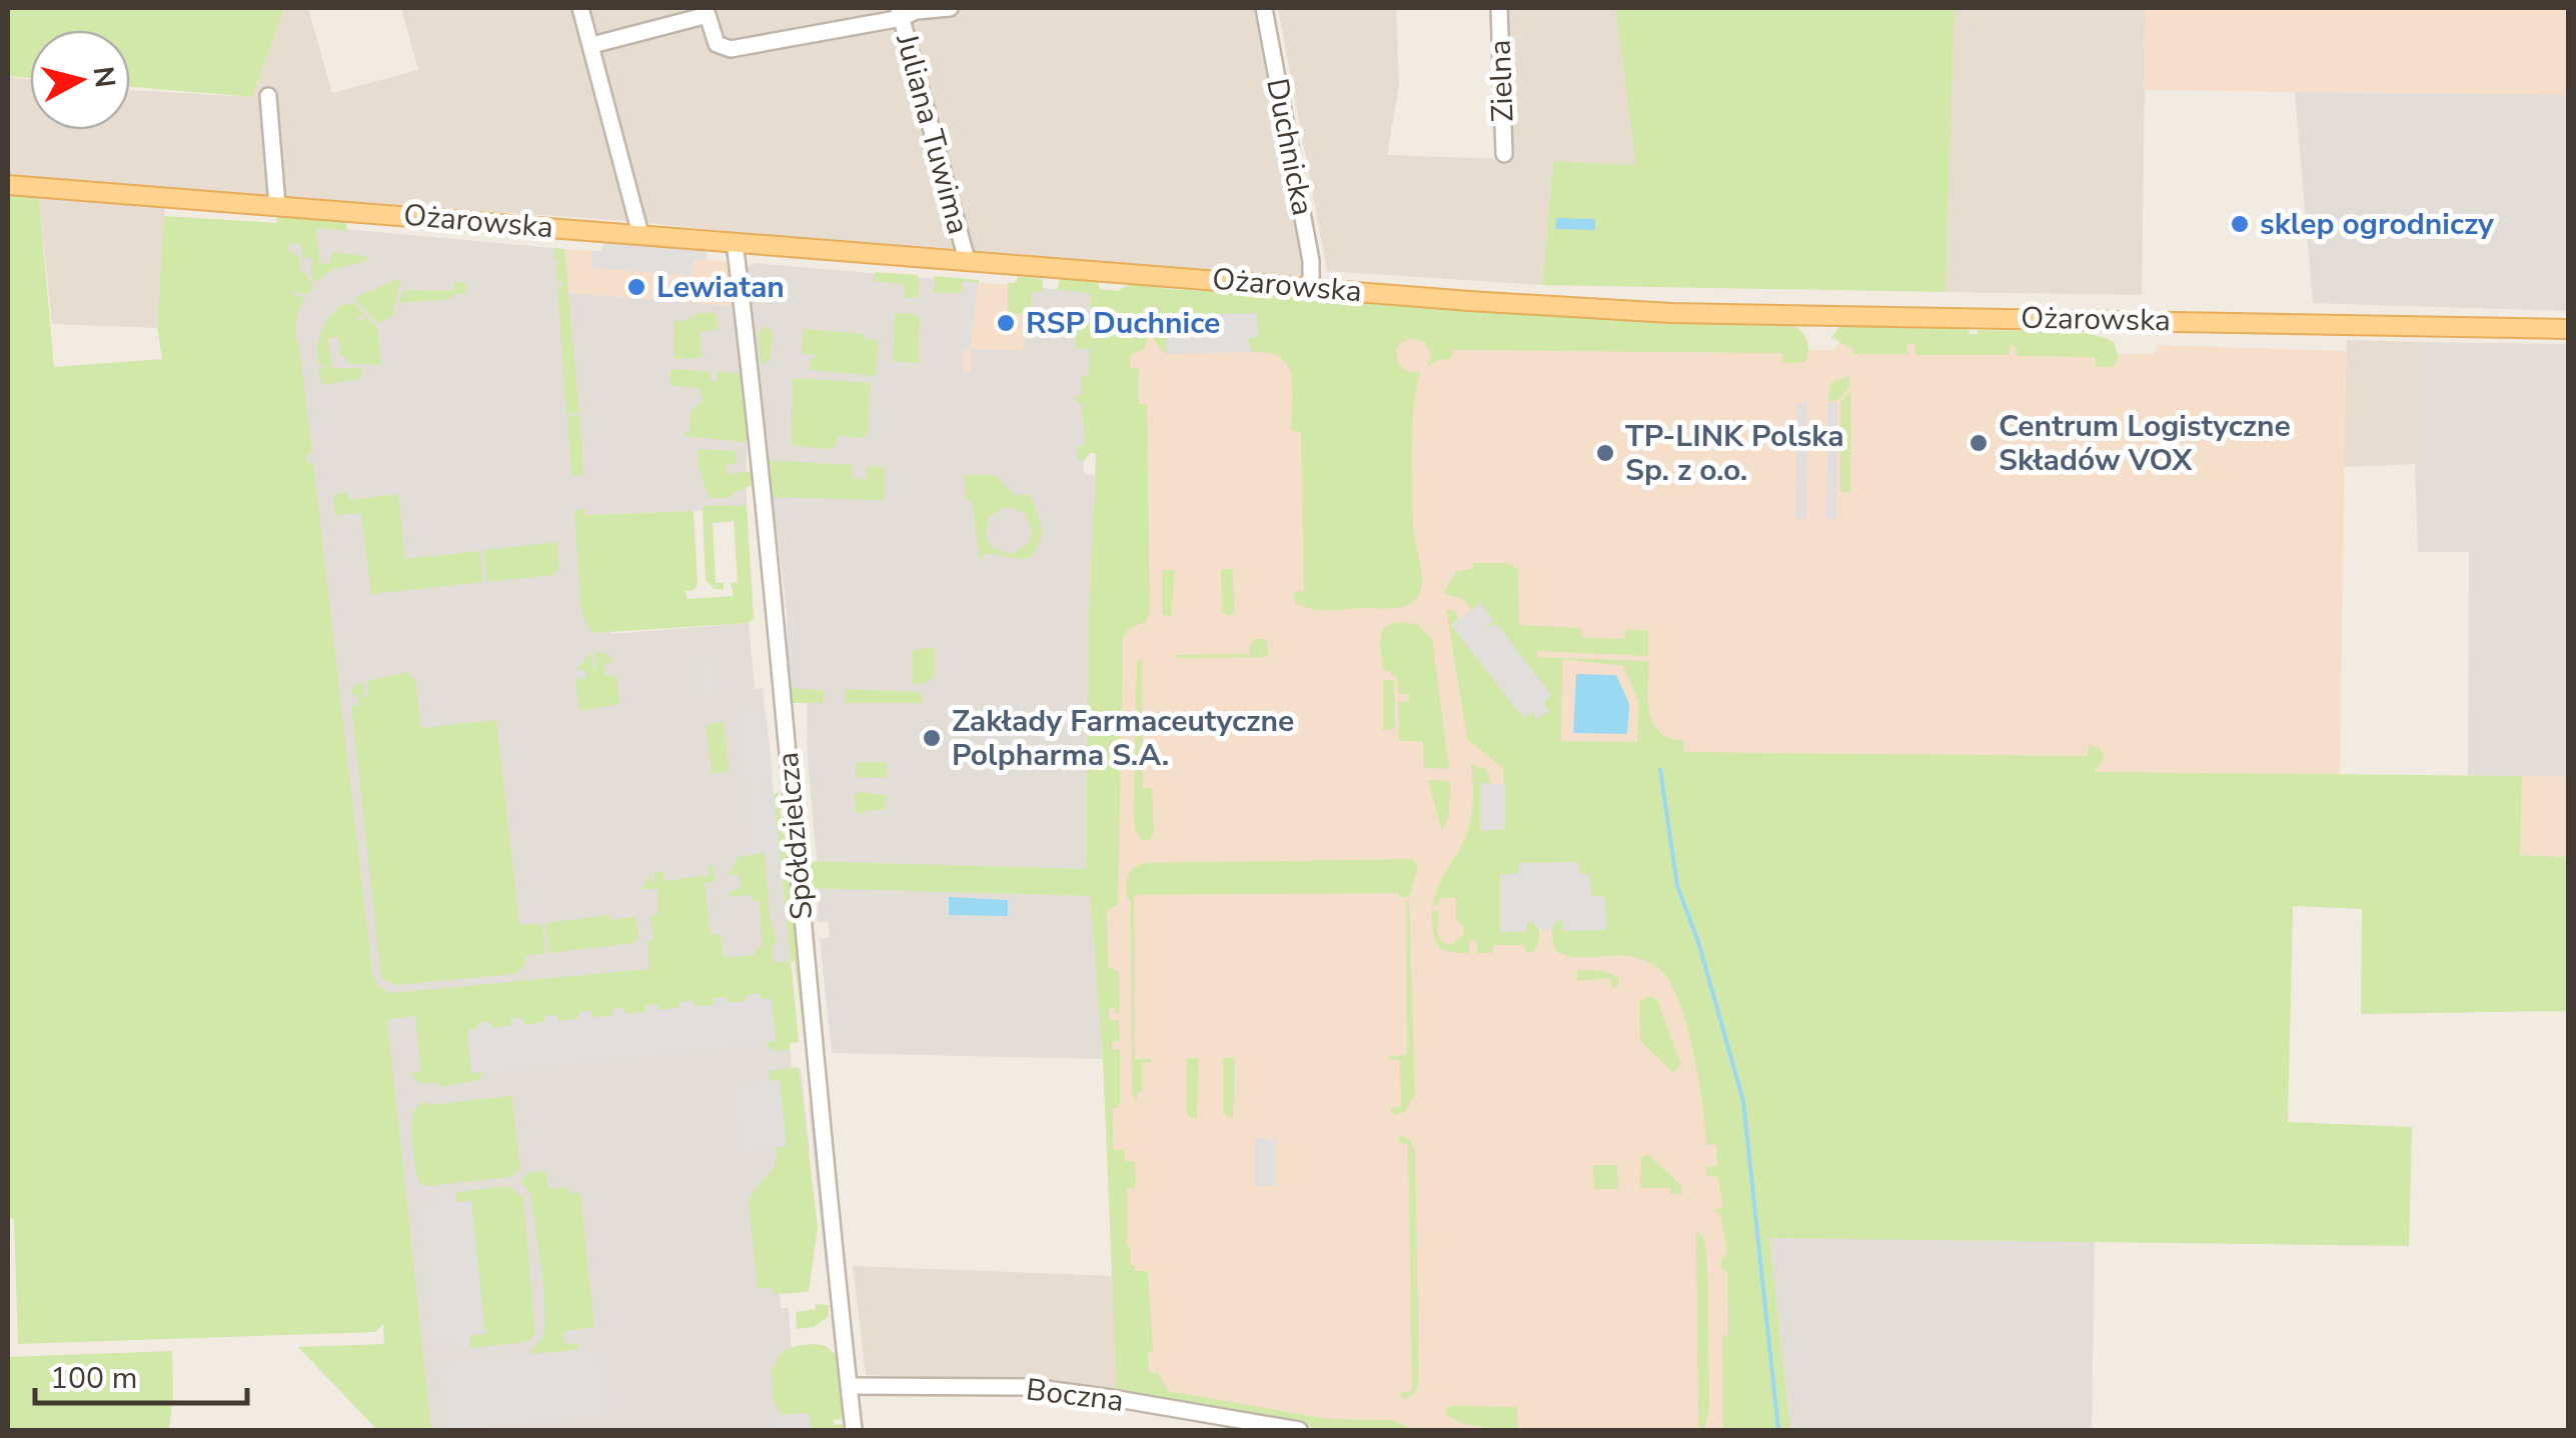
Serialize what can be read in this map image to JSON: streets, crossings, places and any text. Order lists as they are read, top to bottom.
{
  "streets": {
    "main road": ["Ożarowska"],
    "street": [
      "Zielna",
      "Juliana Tuwima",
      "Duchnicka",
      "Spółdzielcza",
      "Boczna"
    ]
  },
  "crossings": [
    ["Juliana Tuwima", "Ożarowska"],
    ["Duchnicka", "Ożarowska"],
    ["Ożarowska", "Spółdzielcza"],
    ["Spółdzielcza", "Boczna"]
  ],
  "places": [
    "sklep ogrodniczy",
    "Lewiatan",
    "RSP Duchnice",
    "Centrum Logistyczne Składów VOX",
    "TP-LINK Polska Sp. z o.o.",
    "Zakłady Farmaceutyczne Polpharma S.A."
  ],
  "scale_bar": "100 m",
  "north": "right"
}
